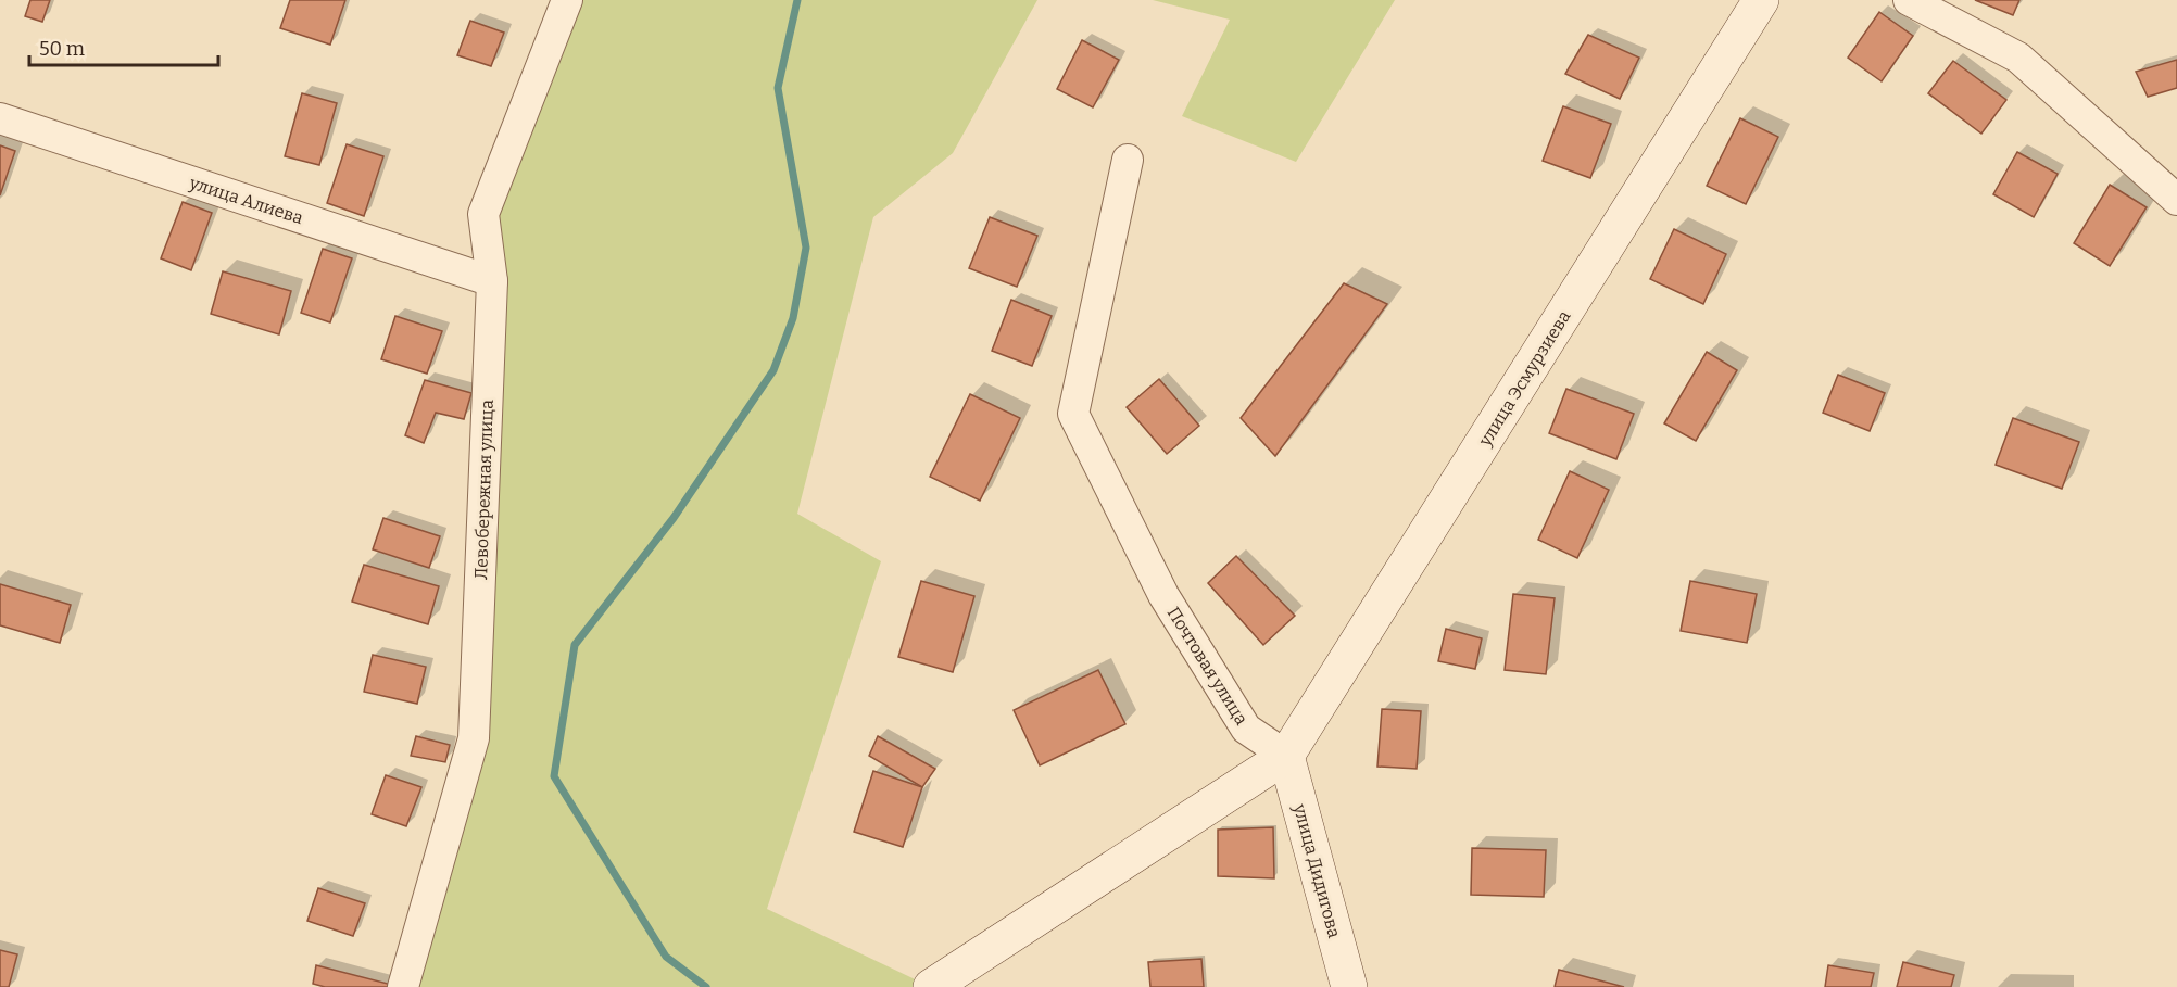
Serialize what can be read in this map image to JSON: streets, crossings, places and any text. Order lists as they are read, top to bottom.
{
  "streets": {
    "street": [
      "улица Алиева",
      "улица Эсмурзиева",
      "Левобережная улица",
      "Почтовая улица",
      "улица Дидигова"
    ]
  },
  "crossings": [
    ["улица Алиева", "Левобережная улица"],
    ["улица Эсмурзиева", "Почтовая улица"],
    ["улица Эсмурзиева", "улица Дидигова"],
    ["Почтовая улица", "улица Дидигова"]
  ],
  "scale_bar": "50 m"
}
